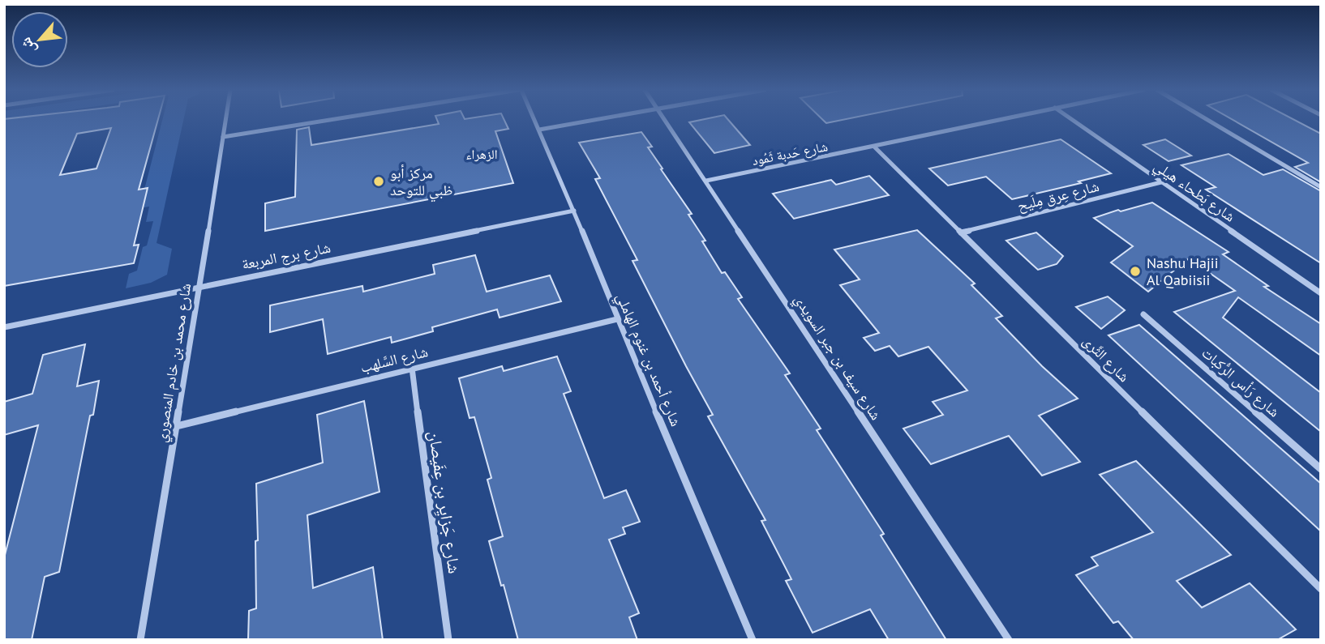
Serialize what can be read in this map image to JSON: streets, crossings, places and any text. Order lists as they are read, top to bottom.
{
  "streets": {
    "street": [
      "شارع حَدبة ثَمُود",
      "شارع بَطحاء هيلي",
      "شارع عِرق مِلَيح",
      "شارع برج المربعة",
      "شارع سيف بن جبر السويدي",
      "شارع الثَّرى",
      "شارع السَّلهب",
      "شارع أحمد بن غنوم الهاملي",
      "شارع محمد بن خادم المنصوري",
      "شارع رَأس الرُّكبات",
      "شارع جَزايِر بن عِفَيصان"
    ]
  },
  "crossings": [
    ["شارع حَدبة ثَمُود", "شارع سيف بن جبر السويدي"],
    ["شارع حَدبة ثَمُود", "شارع الثَّرى"],
    ["شارع بَطحاء هيلي", "شارع عِرق مِلَيح"],
    ["شارع عِرق مِلَيح", "شارع الثَّرى"],
    ["شارع برج المربعة", "شارع أحمد بن غنوم الهاملي"],
    ["شارع برج المربعة", "شارع محمد بن خادم المنصوري"],
    ["شارع السَّلهب", "شارع أحمد بن غنوم الهاملي"],
    ["شارع السَّلهب", "شارع محمد بن خادم المنصوري"],
    ["شارع السَّلهب", "شارع جَزايِر بن عِفَيصان"]
  ],
  "districts": ["الزهراء"],
  "places": ["مركز أبو ظبي للتوحد", "Nashu Hajii Al Qabiisii"],
  "north": "bottom left"
}
